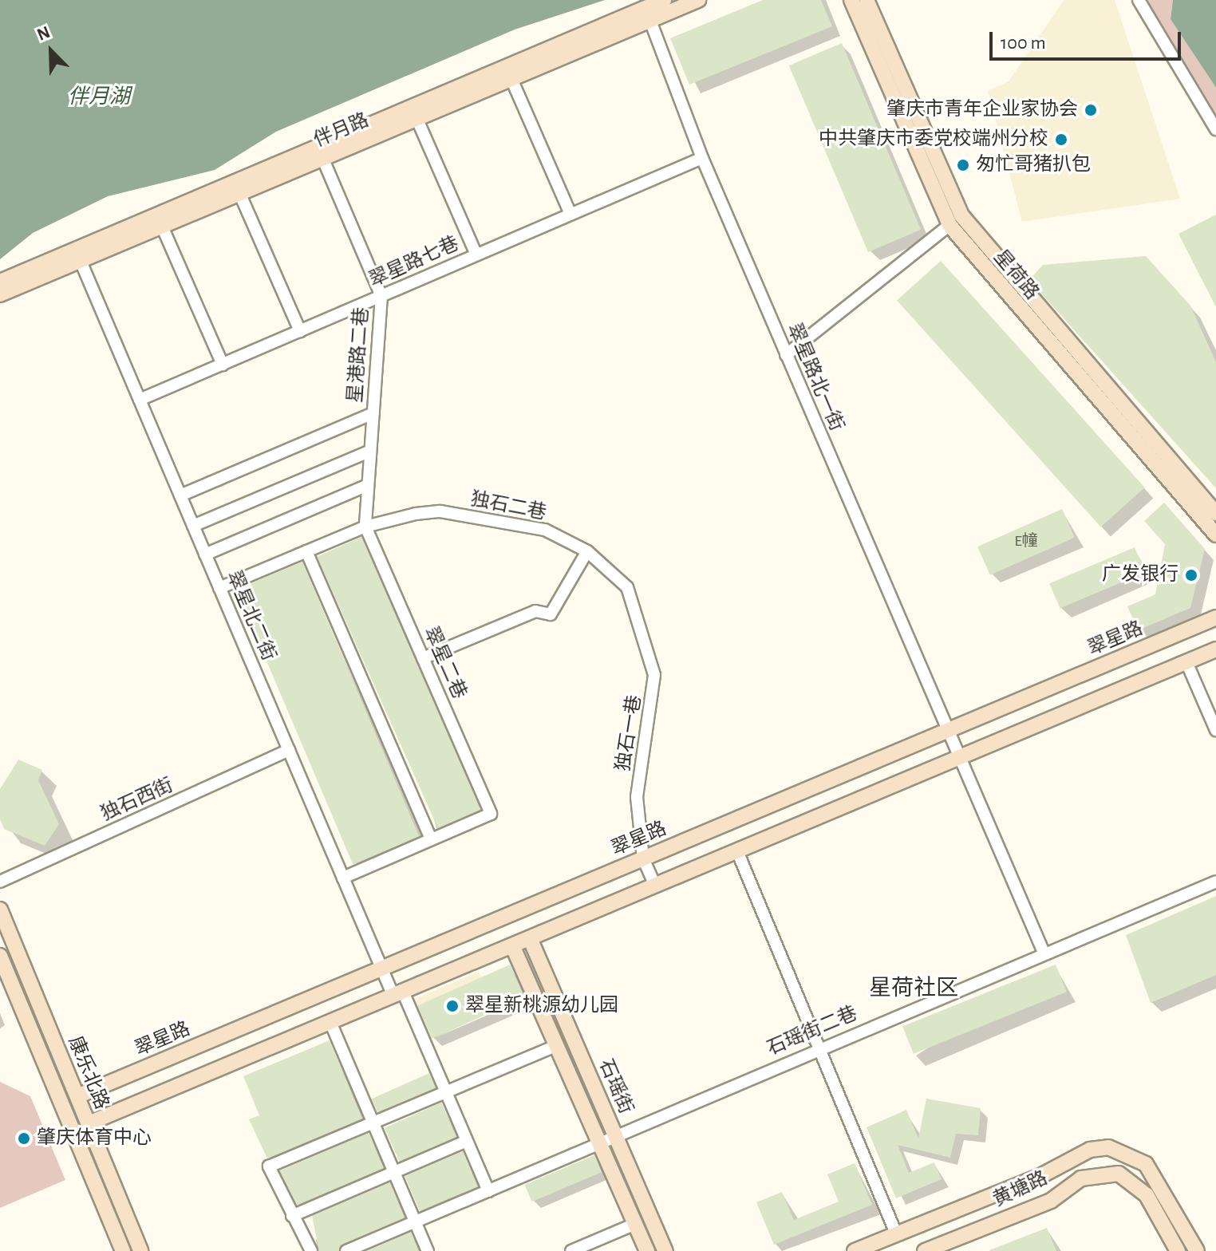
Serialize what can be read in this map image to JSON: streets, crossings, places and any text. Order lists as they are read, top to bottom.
{
  "streets": {
    "street": [
      "伴月路",
      "翠星路七巷",
      "星荷路",
      "星港路二巷",
      "翠星路北一街",
      "独石二巷",
      "翠星北二街",
      "翠星路",
      "翠星二巷",
      "独石一巷",
      "独石西街",
      "石瑶街二巷",
      "康乐北路",
      "石瑶街",
      "黄塘路"
    ]
  },
  "crossings": [
    ["伴月路", "星港路二巷"],
    ["伴月路", "翠星路北一街"],
    ["伴月路", "翠星北二街"],
    ["翠星路七巷", "星港路二巷"],
    ["翠星路七巷", "翠星路北一街"],
    ["翠星路七巷", "翠星北二街"],
    ["星港路二巷", "独石二巷"],
    ["星港路二巷", "翠星二巷"],
    ["翠星路北一街", "翠星路"],
    ["翠星路北一街", "石瑶街二巷"],
    ["独石二巷", "翠星北二街"],
    ["独石二巷", "翠星二巷"],
    ["独石二巷", "独石一巷"],
    ["翠星北二街", "翠星路"],
    ["翠星北二街", "独石西街"],
    ["翠星北二街", "石瑶街二巷"],
    ["翠星路", "独石一巷"],
    ["翠星路", "康乐北路"],
    ["石瑶街二巷", "石瑶街"]
  ],
  "districts": ["星荷社区"],
  "water": ["伴月湖"],
  "places": [
    "肇庆市青年企业家协会",
    "中共肇庆市委党校端州分校",
    "匆忙哥猪扒包",
    "广发银行",
    "翠星新桃源幼儿园",
    "肇庆体育中心"
  ],
  "house_numbers": ["E幢"],
  "scale_bar": "100 m",
  "north": "top left"
}
